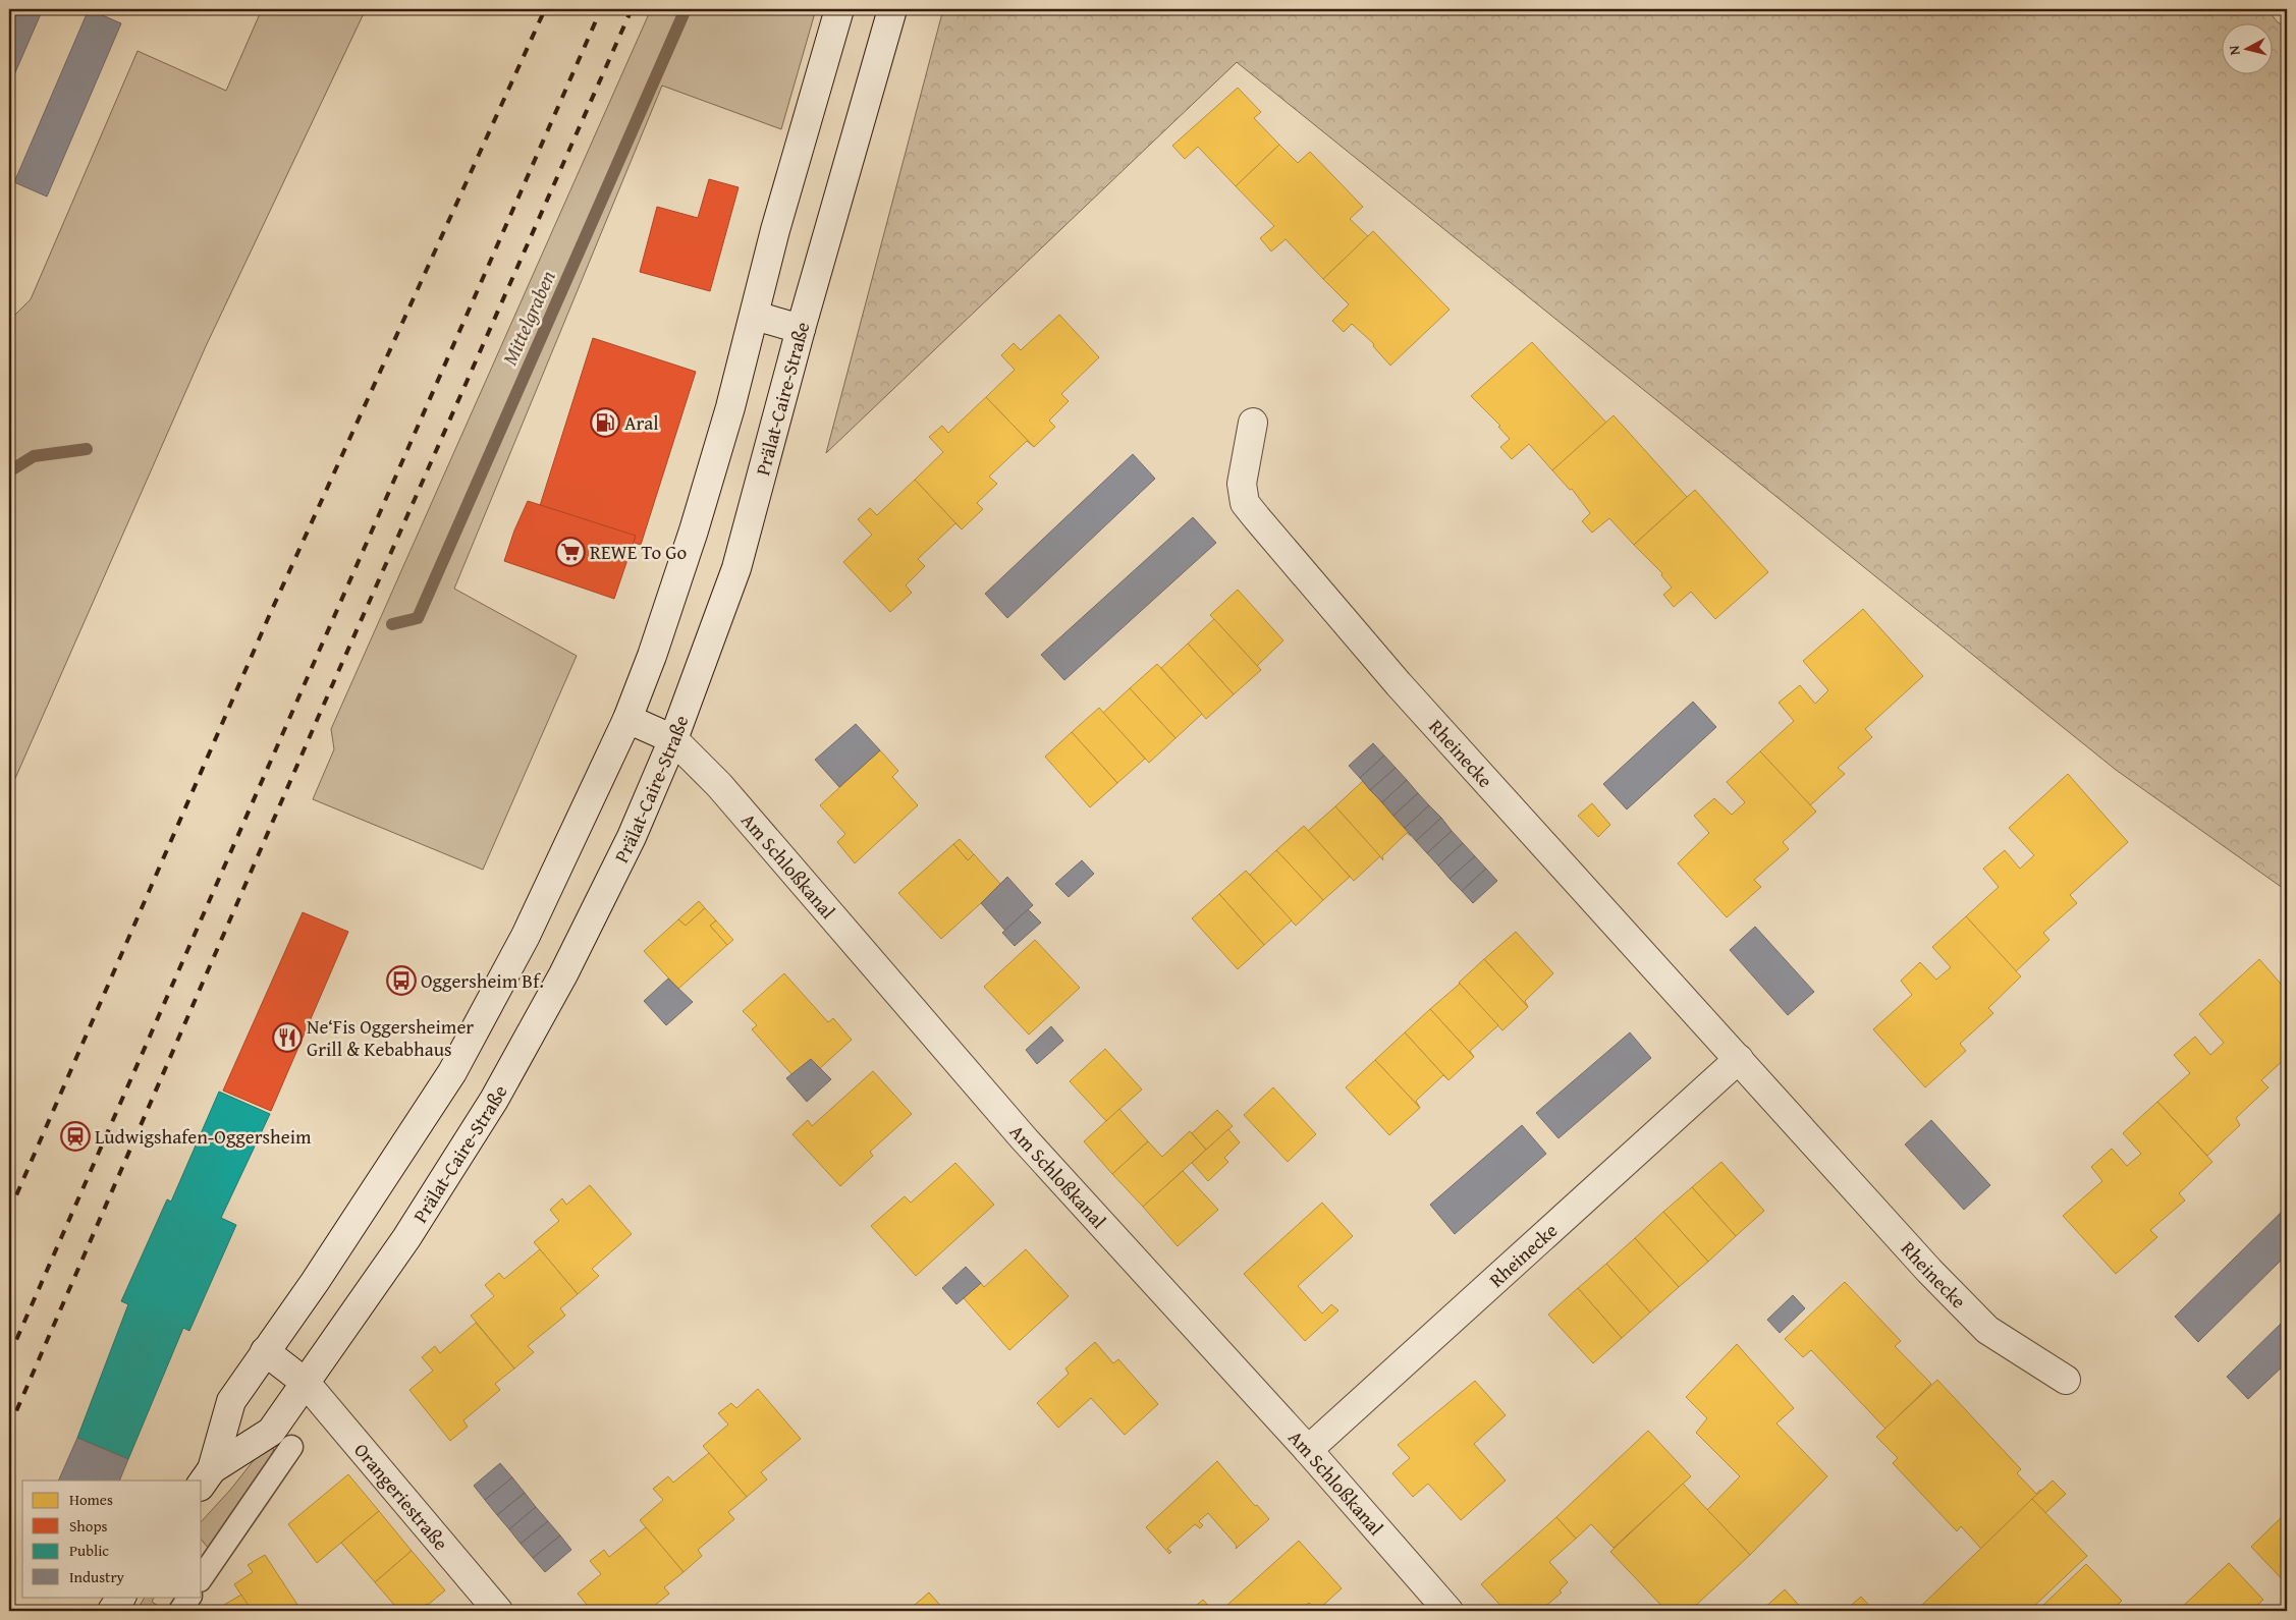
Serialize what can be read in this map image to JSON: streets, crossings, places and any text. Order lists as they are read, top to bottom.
{
  "streets": {
    "street": [
      "Prälat-Caire-Straße",
      "Rheinecke",
      "Am Schloßkanal",
      "Orangeriestraße"
    ]
  },
  "crossings": [
    ["Prälat-Caire-Straße", "Am Schloßkanal"],
    ["Prälat-Caire-Straße", "Orangeriestraße"],
    ["Rheinecke", "Am Schloßkanal"]
  ],
  "water": ["Mittelgraben"],
  "places": {
    "fuel station": ["Aral"],
    "supermarket": ["REWE To Go"],
    "bus stop": ["Oggersheim Bf."],
    "restaurant": ["Ne‘Fis Oggersheimer Grill & Kebabhaus"],
    "station": ["Ludwigshafen-Oggersheim"]
  },
  "legend": [
    "Homes",
    "Shops",
    "Public",
    "Industry"
  ],
  "north": "left"
}
